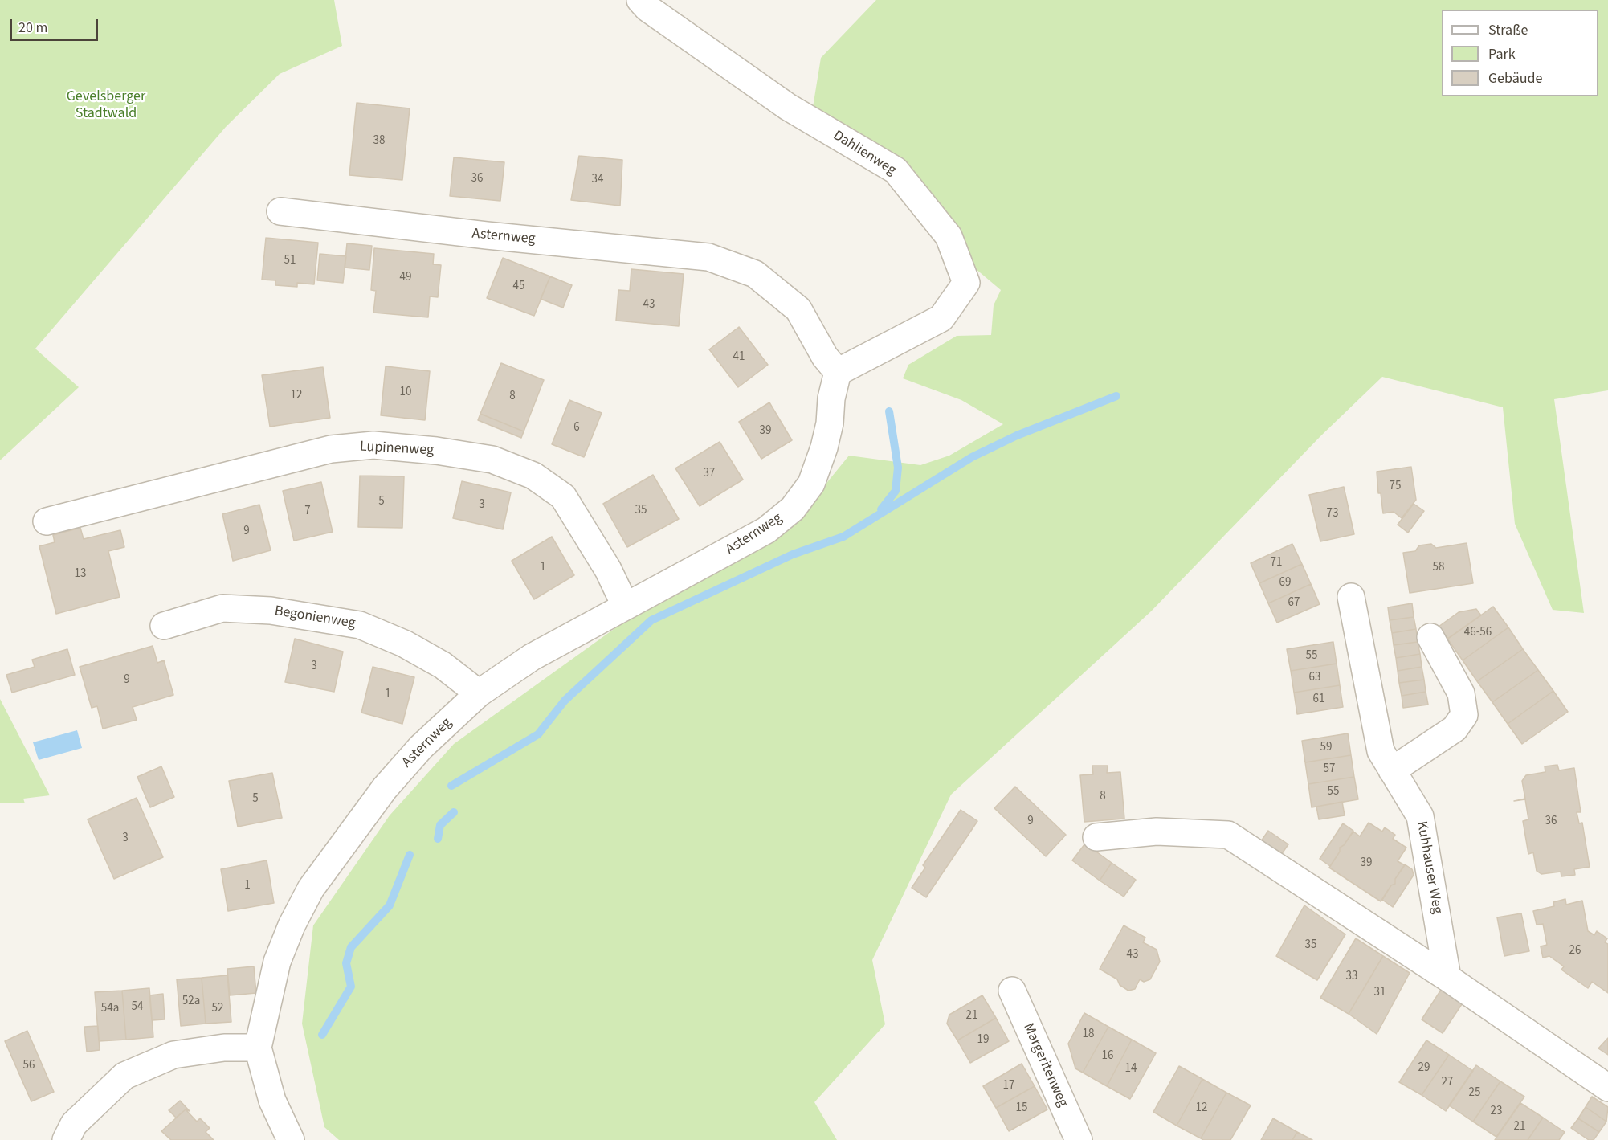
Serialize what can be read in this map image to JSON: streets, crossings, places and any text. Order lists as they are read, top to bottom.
{
  "streets": {
    "street": [
      "Dahlienweg",
      "Asternweg",
      "Lupinenweg",
      "Begonienweg",
      "Kuhhauser Weg",
      "Margeritenweg"
    ]
  },
  "crossings": [
    ["Dahlienweg", "Asternweg"],
    ["Asternweg", "Lupinenweg"],
    ["Asternweg", "Begonienweg"]
  ],
  "parks": ["Gevelsberger Stadtwald"],
  "house_numbers": [
    "38",
    "36",
    "34",
    "51",
    "49",
    "45",
    "43",
    "41",
    "10",
    "12",
    "8",
    "6",
    "39",
    "37",
    "75",
    "5",
    "3",
    "35",
    "7",
    "73",
    "9",
    "71",
    "1",
    "58",
    "13",
    "69",
    "67",
    "46-56",
    "55",
    "3",
    "63",
    "9",
    "1",
    "61",
    "59",
    "57",
    "55",
    "8",
    "5",
    "9",
    "36",
    "3",
    "39",
    "1",
    "35",
    "26",
    "43",
    "33",
    "31",
    "52a",
    "54",
    "54a",
    "52",
    "21",
    "18",
    "19",
    "16",
    "56",
    "29",
    "14",
    "27",
    "17",
    "25",
    "15",
    "12",
    "23",
    "21"
  ],
  "legend": ["Straße", "Park", "Gebäude"],
  "scale_bar": "20 m"
}
